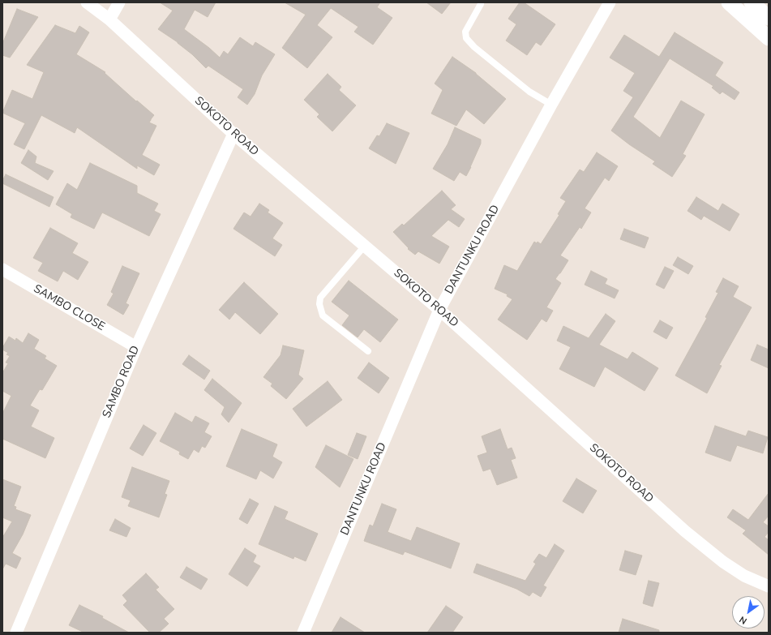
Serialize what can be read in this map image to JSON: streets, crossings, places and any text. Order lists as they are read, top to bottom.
{
  "streets": {
    "street": [
      "SOKOTO ROAD",
      "DANTUNKU ROAD",
      "SAMBO CLOSE",
      "SAMBO ROAD"
    ]
  },
  "crossings": [
    ["SOKOTO ROAD", "DANTUNKU ROAD"],
    ["SOKOTO ROAD", "SAMBO ROAD"],
    ["SAMBO CLOSE", "SAMBO ROAD"]
  ],
  "north": "bottom left"
}
